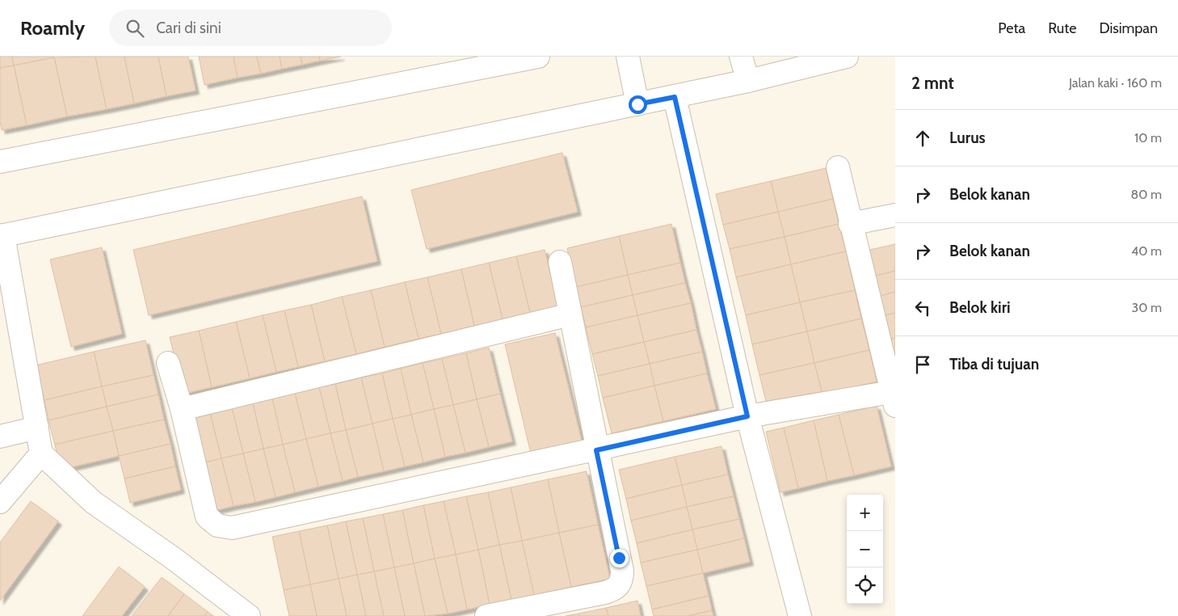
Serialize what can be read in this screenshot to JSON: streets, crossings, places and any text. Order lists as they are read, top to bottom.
{
  "page": {
    "header": "Roamly",
    "search": "Cari di sini",
    "nav": ["Peta", "Rute", "Disimpan"],
    "heading": ["2 mnt", "Jalan kaki · 160 m"],
    "list": [
      ["Lurus", "10 m"],
      ["Belok kanan", "80 m"],
      ["Belok kanan", "40 m"],
      ["Belok kiri", "30 m"],
      "Tiba di tujuan"
    ],
    "map_buttons": ["+", "−"]
  }
}
